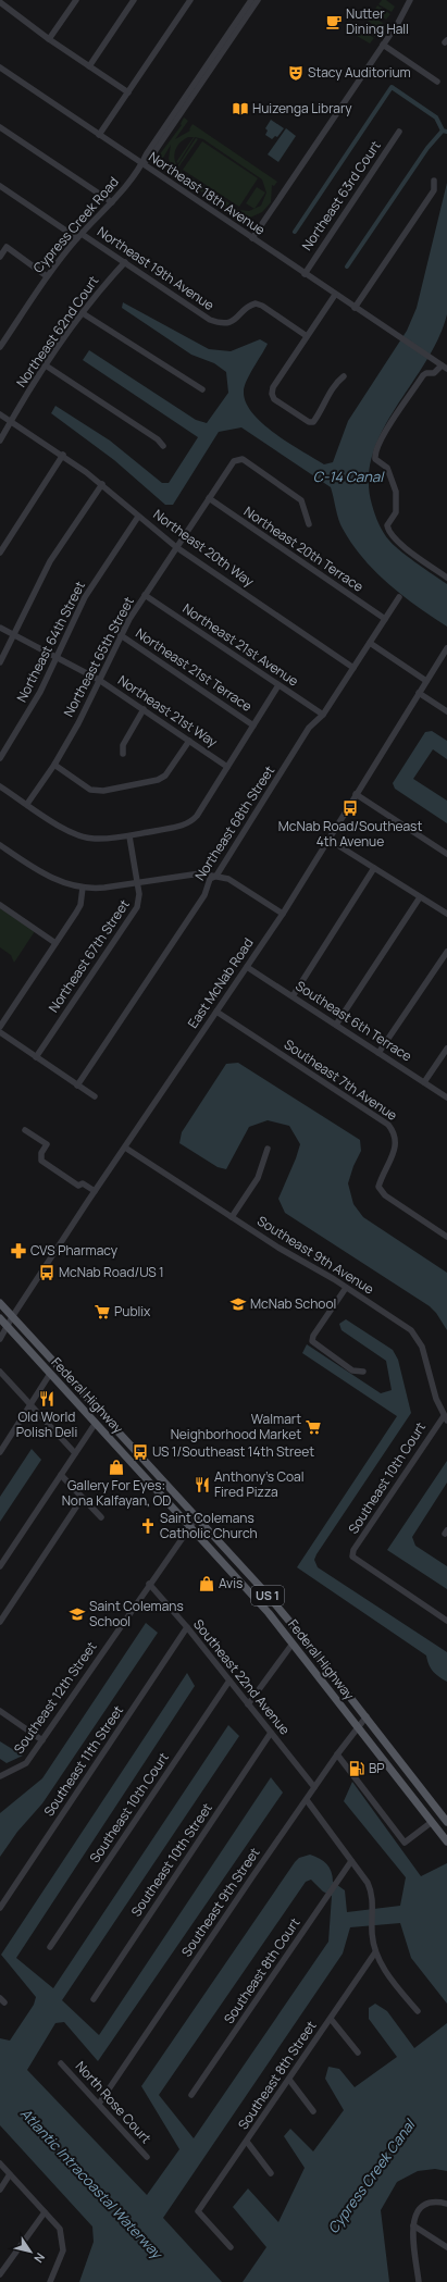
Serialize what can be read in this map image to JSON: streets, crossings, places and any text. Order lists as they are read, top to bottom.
{
  "streets": {
    "main road": ["Federal Highway", "US 1"],
    "street": [
      "Northeast 18th Avenue",
      "Northeast 63rd Court",
      "Cypress Creek Road",
      "Northeast 19th Avenue",
      "Northeast 62nd Court",
      "Northeast 20th Way",
      "Northeast 20th Terrace",
      "Northeast 64th Street",
      "Northeast 21st Avenue",
      "Northeast 65th Street",
      "Northeast 21st Terrace",
      "Northeast 21st Way",
      "Northeast 68th Street",
      "Northeast 67th Street",
      "East McNab Road",
      "Southeast 6th Terrace",
      "Southeast 7th Avenue",
      "Southeast 9th Avenue",
      "Southeast 10th Court",
      "Southeast 22nd Avenue",
      "Southeast 12th Street",
      "Southeast 11th Street",
      "Southeast 10th Street",
      "Southeast 9th Street",
      "Southeast 8th Court",
      "Southeast 8th Street",
      "North Rose Court"
    ]
  },
  "crossings": [
    ["Northeast 18th Avenue", "Northeast 63rd Court"],
    ["Northeast 18th Avenue", "Cypress Creek Road"],
    ["Cypress Creek Road", "Northeast 19th Avenue"],
    ["Northeast 19th Avenue", "Northeast 62nd Court"],
    ["Northeast 62nd Court", "Northeast 20th Way"],
    ["Northeast 20th Way", "Northeast 64th Street"],
    ["Northeast 20th Way", "Northeast 65th Street"],
    ["Northeast 20th Way", "Northeast 68th Street"],
    ["Northeast 20th Terrace", "Northeast 65th Street"],
    ["Northeast 20th Terrace", "Northeast 68th Street"],
    ["Northeast 64th Street", "Northeast 21st Way"],
    ["Northeast 21st Avenue", "Northeast 65th Street"],
    ["Northeast 21st Avenue", "Northeast 68th Street"],
    ["Northeast 65th Street", "Northeast 21st Terrace"],
    ["Northeast 65th Street", "Northeast 21st Way"],
    ["East McNab Road", "Southeast 6th Terrace"],
    ["East McNab Road", "Southeast 7th Avenue"],
    ["East McNab Road", "Southeast 9th Avenue"],
    ["East McNab Road", "Federal Highway"],
    ["East McNab Road", "US 1"],
    ["Southeast 9th Avenue", "Southeast 10th Court"],
    ["Federal Highway", "US 1"],
    ["Federal Highway", "Southeast 12th Street"],
    ["Federal Highway", "Southeast 9th Street"],
    ["Southeast 10th Court", "Southeast 22nd Avenue"],
    ["Southeast 22nd Avenue", "Southeast 12th Street"],
    ["Southeast 22nd Avenue", "Southeast 11th Street"],
    ["Southeast 22nd Avenue", "Southeast 10th Street"],
    ["Southeast 22nd Avenue", "Southeast 9th Street"],
    ["Southeast 9th Street", "North Rose Court"]
  ],
  "water": ["C-14 Canal", "Cypress Creek Canal", "Atlantic Intracoastal Waterway"],
  "places": {
    "cafe": ["Nutter Dining Hall"],
    "theatre": ["Stacy Auditorium"],
    "library": ["Huizenga Library"],
    "bus stop": ["McNab Road/Southeast 4th Avenue", "McNab Road/US 1", "US 1/Southeast 14th Street"],
    "pharmacy": ["CVS Pharmacy"],
    "school or university": ["McNab School", "Saint Colemans School"],
    "supermarket": ["Publix", "Walmart Neighborhood Market"],
    "restaurant": ["Old World Polish Deli", "Anthony's Coal Fired Pizza"],
    "shop": ["Gallery For Eyes: Nona Kalfayan, OD", "Avis"],
    "church": ["Saint Colemans Catholic Church"],
    "fuel station": ["BP"]
  },
  "north": "bottom right"
}
